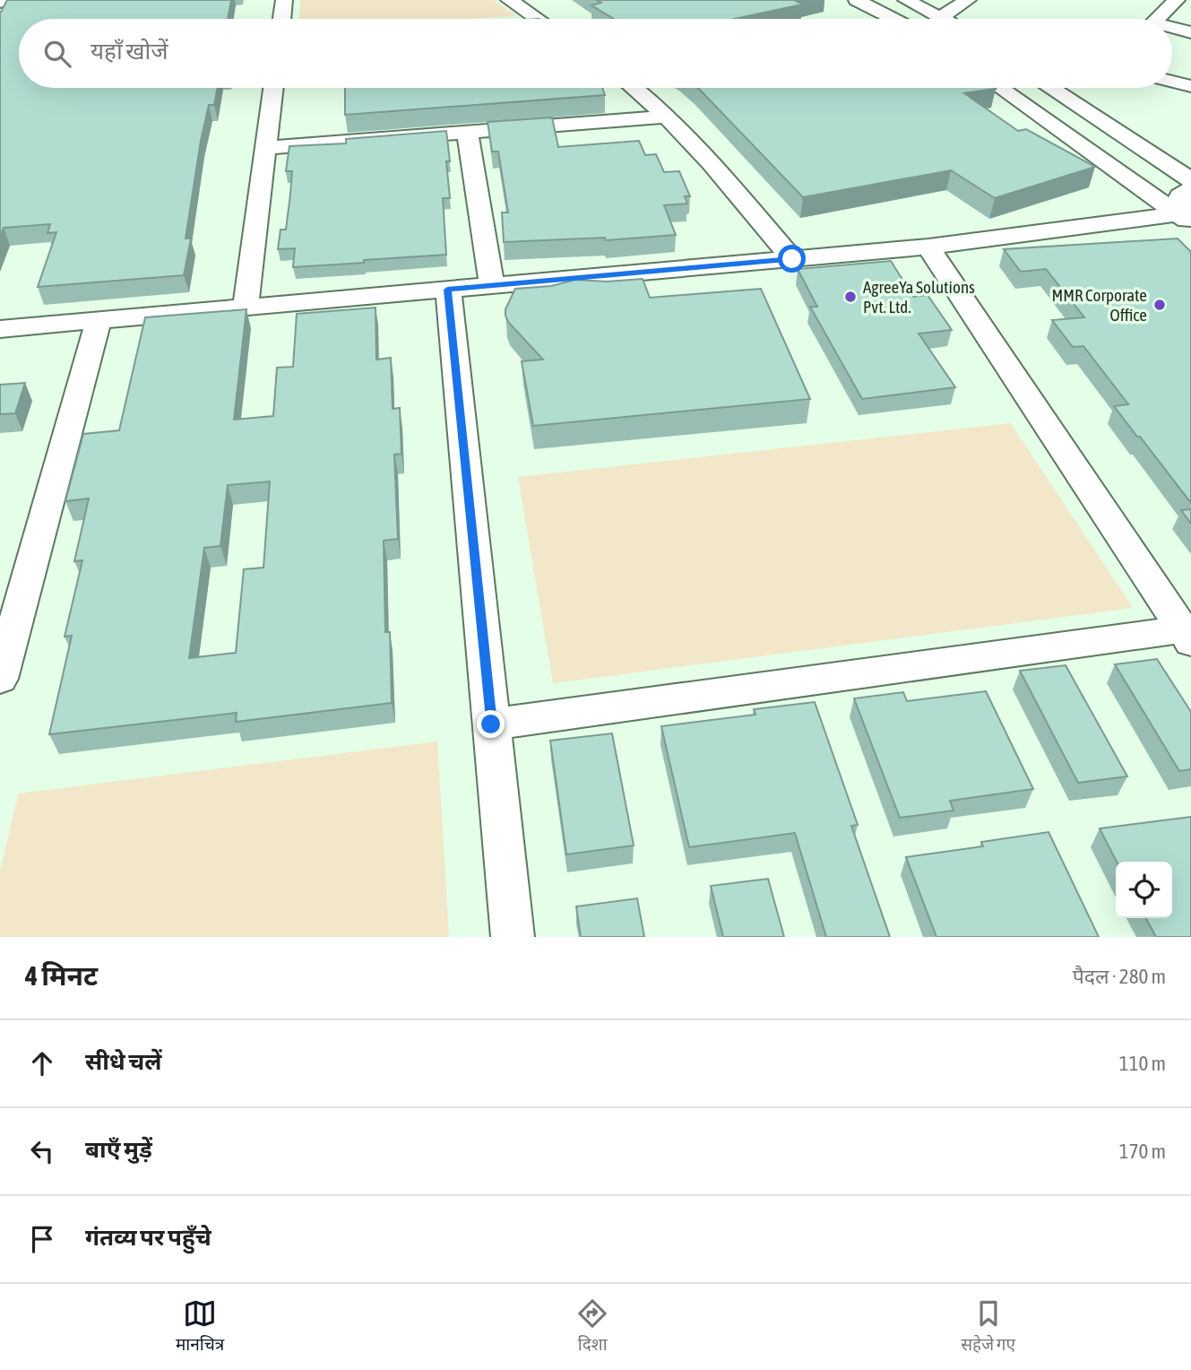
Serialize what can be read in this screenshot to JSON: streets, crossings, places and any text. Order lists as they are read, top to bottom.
{
  "places": ["AgreeYa Solutions Pvt. Ltd.", "MMR Corporate Office"],
  "page": {
    "search": "यहाँ खोजें",
    "heading": ["4 मिनट", "पैदल · 280 m"],
    "list": [
      ["सीधे चलें", "110 m"],
      ["बाएँ मुड़ें", "170 m"],
      "गंतव्य पर पहुँचे"
    ],
    "nav": ["मानचित्र", "दिशा", "सहेजे गए"]
  }
}
